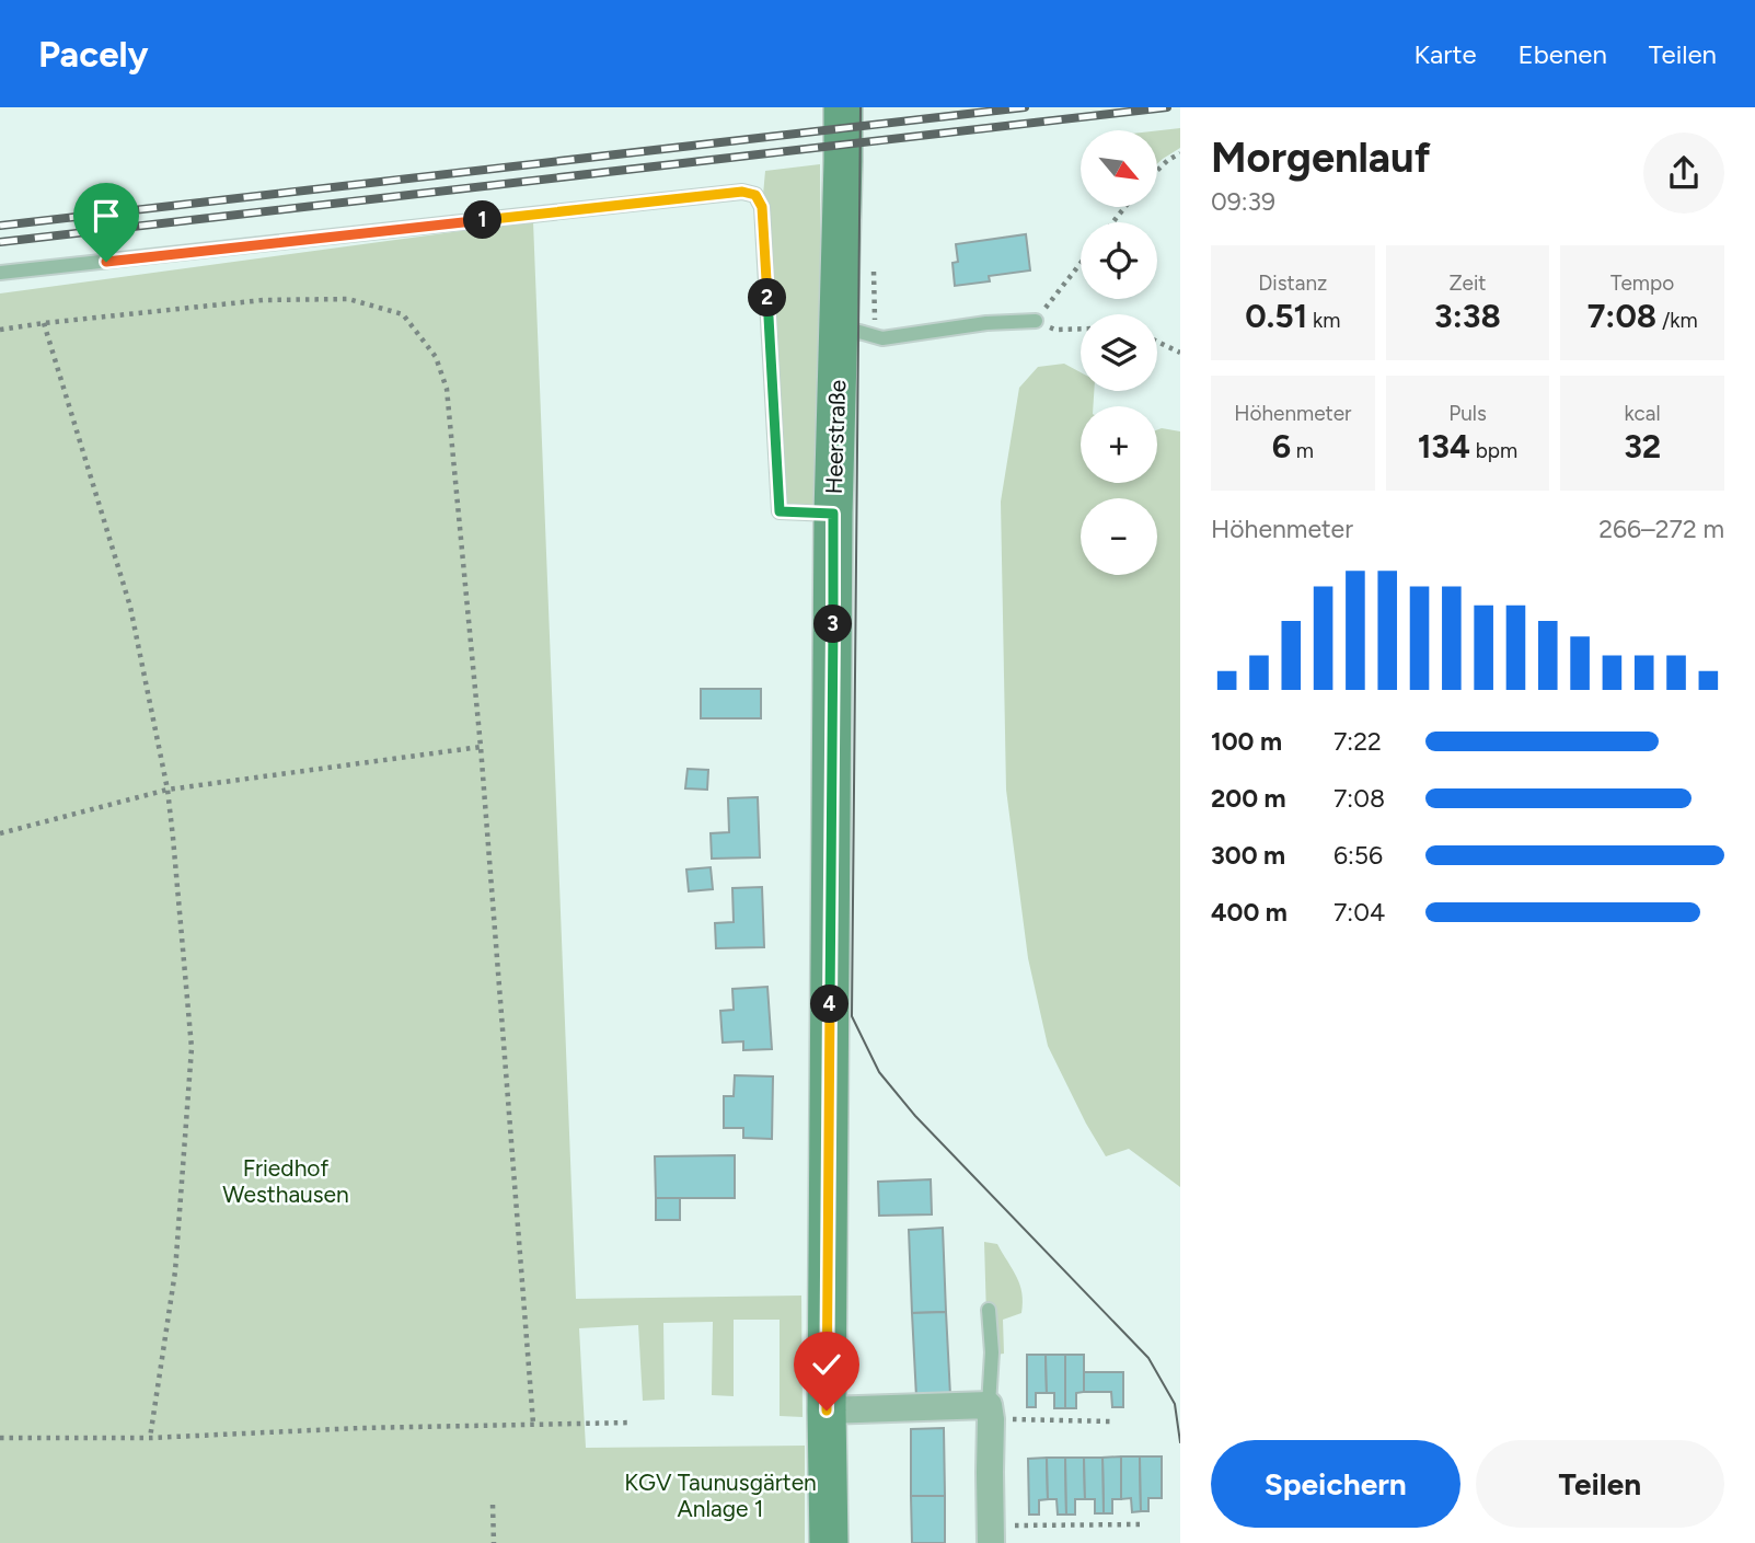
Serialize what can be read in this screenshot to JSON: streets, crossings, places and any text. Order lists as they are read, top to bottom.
{
  "streets": {
    "main road": ["Heerstraße"]
  },
  "parks": ["Friedhof Westhausen", "KGV Taunusgärten Anlage 1"],
  "north": "bottom right",
  "page": {
    "header": "Pacely",
    "nav": ["Karte", "Ebenen", "Teilen"],
    "heading": ["Morgenlauf", "09:39"],
    "map_buttons": ["+", "−"],
    "pins": [
      "1",
      "2",
      "3",
      "4"
    ],
    "stats": [
      ["Distanz", "0.51 km"],
      ["Zeit", "3:38"],
      ["Tempo", "7:08 /km"],
      ["Höhenmeter", "6 m"],
      ["Puls", "134 bpm"],
      ["kcal", "32"]
    ],
    "chart": ["Höhenmeter", "266–272 m"],
    "list": [
      {
        "name": "100 m",
        "note": "7:22"
      },
      {
        "name": "200 m",
        "note": "7:08"
      },
      {
        "name": "300 m",
        "note": "6:56"
      },
      {
        "name": "400 m",
        "note": "7:04"
      }
    ],
    "buttons": ["Speichern", "Teilen"]
  }
}
